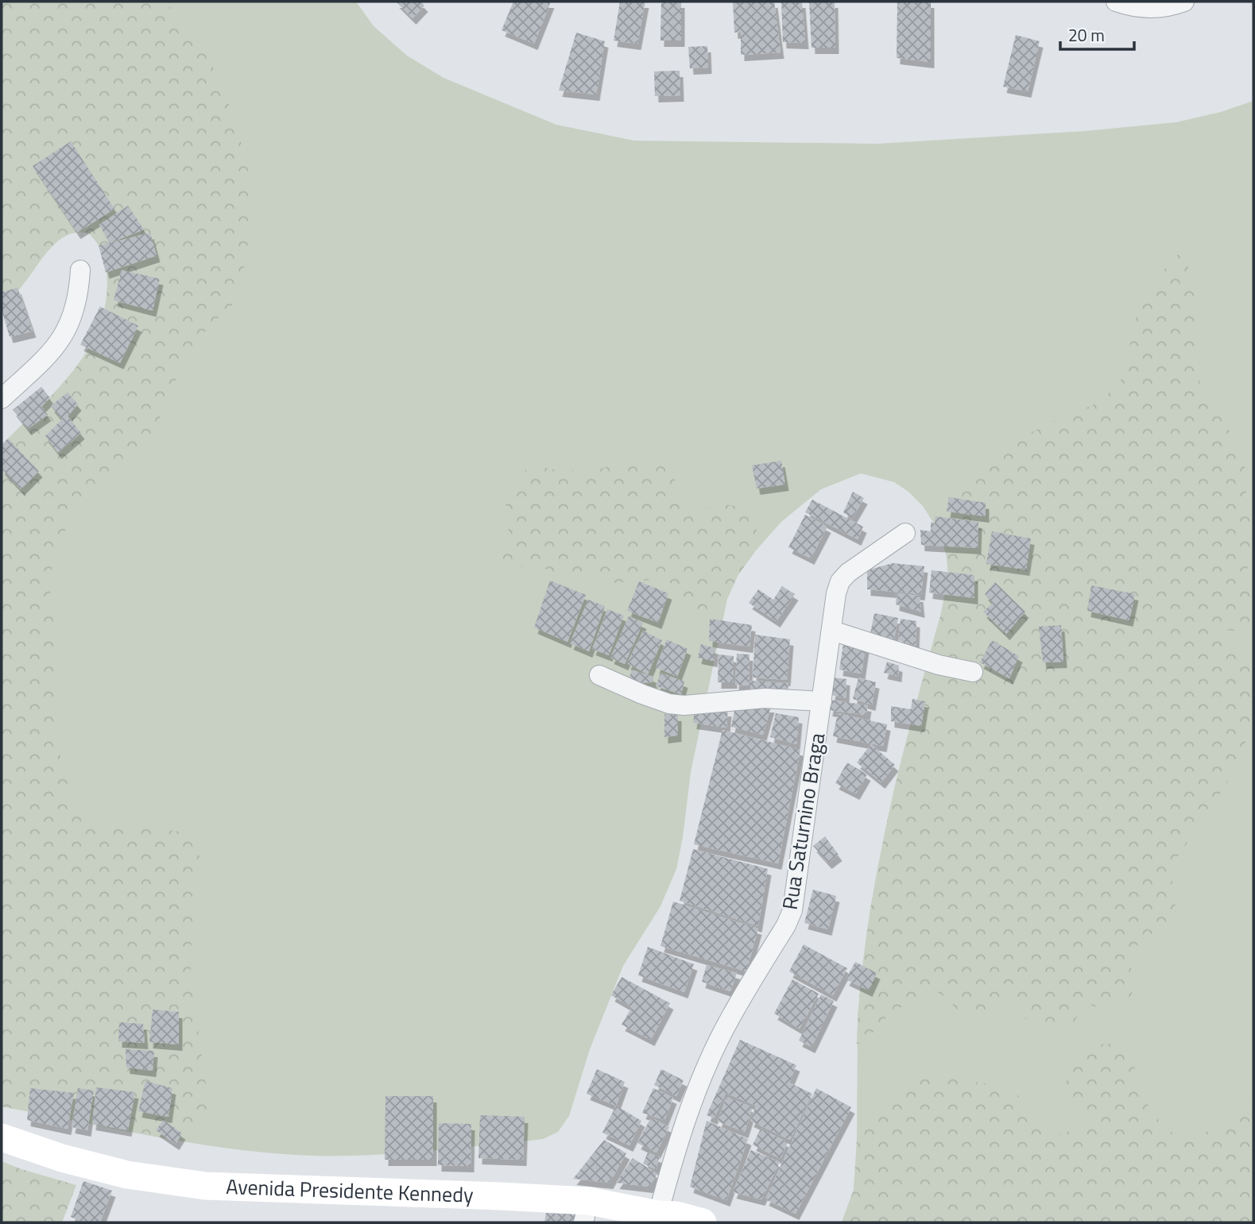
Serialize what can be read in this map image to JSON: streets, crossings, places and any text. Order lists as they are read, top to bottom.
{
  "streets": {
    "main road": ["Avenida Presidente Kennedy"],
    "street": ["Rua Saturnino Braga"]
  },
  "crossings": [
    ["Rua Saturnino Braga", "Avenida Presidente Kennedy"]
  ],
  "scale_bar": "20 m"
}
